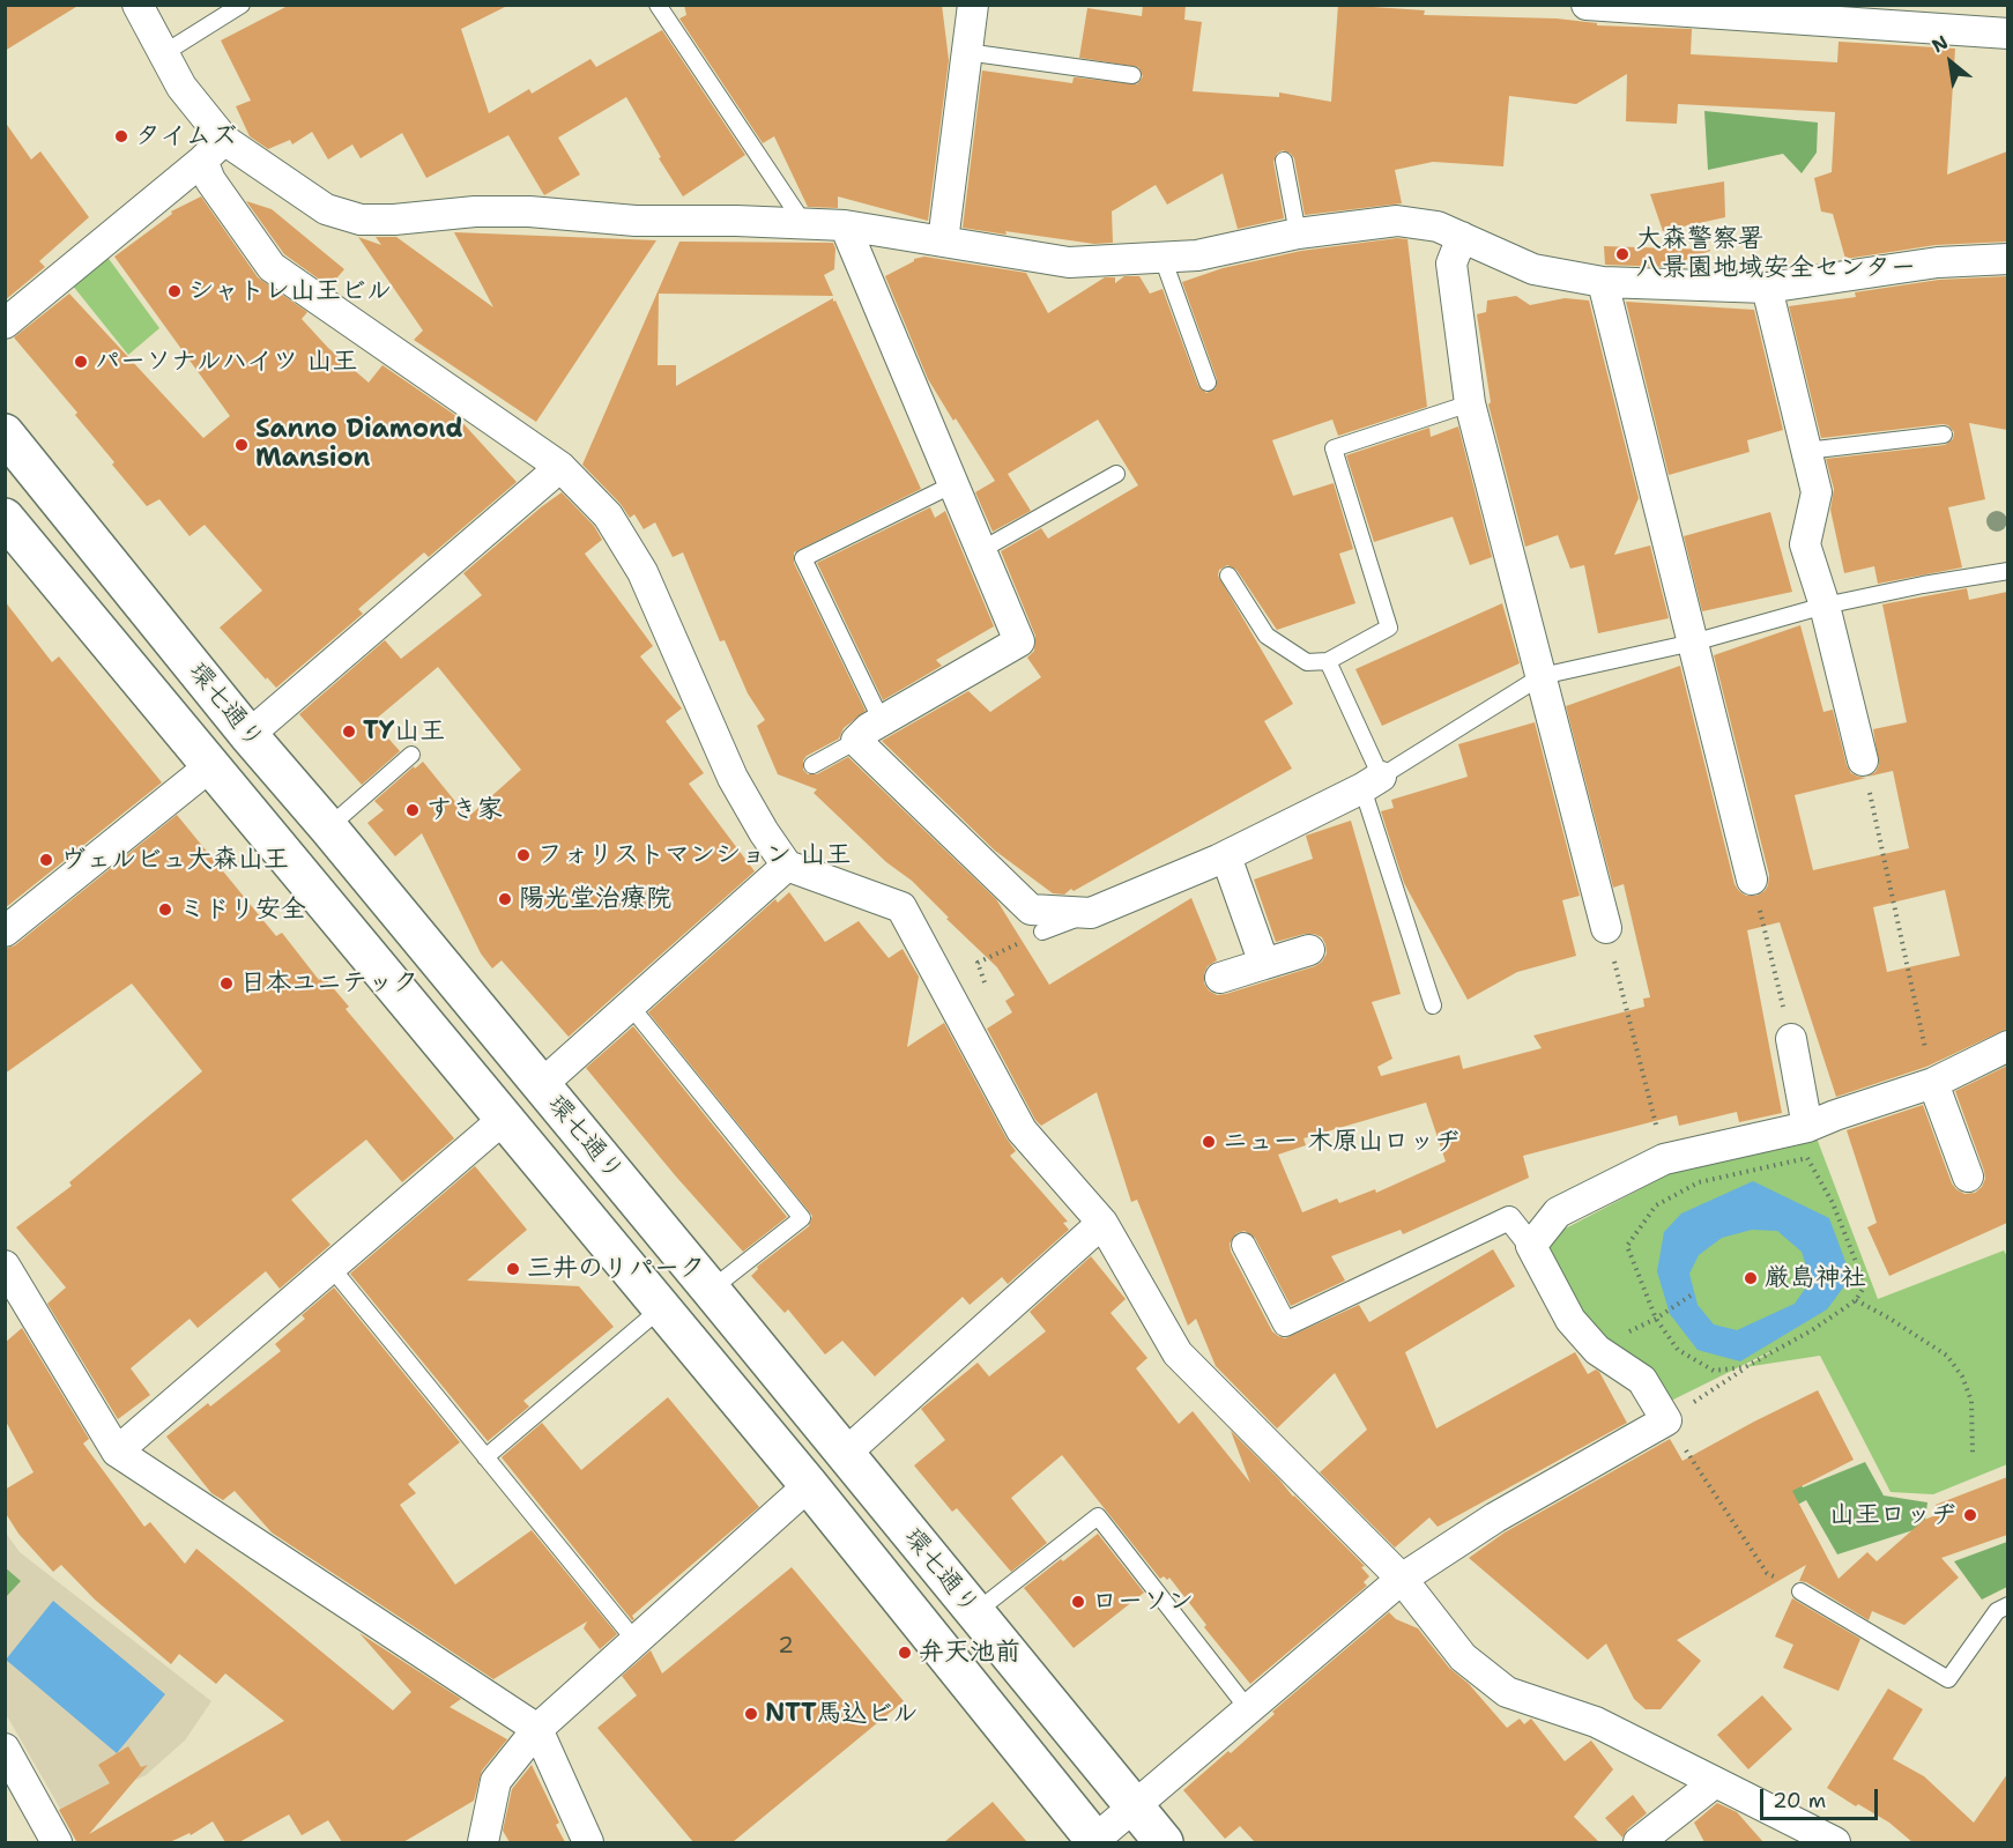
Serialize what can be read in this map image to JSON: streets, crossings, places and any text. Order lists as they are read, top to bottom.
{
  "streets": {
    "main road": ["環七通り"]
  },
  "places": [
    "タイムズ",
    "大森警察署 八景園地域安全センター",
    "シャトレ山王ビル",
    "パーソナルハイツ 山王",
    "Sanno Diamond Mansion",
    "TY山王",
    "すき家",
    "フォリストマンション 山王",
    "ヴェルビュ大森山王",
    "陽光堂治療院",
    "ミドリ安全",
    "日本ユニテック",
    "ニュー 木原山ロッヂ",
    "三井のリパーク",
    "厳島神社",
    "山王ロッヂ",
    "ローソン",
    "弁天池前",
    "NTT馬込ビル"
  ],
  "house_numbers": ["2"],
  "scale_bar": "20 m",
  "north": "top left"
}
